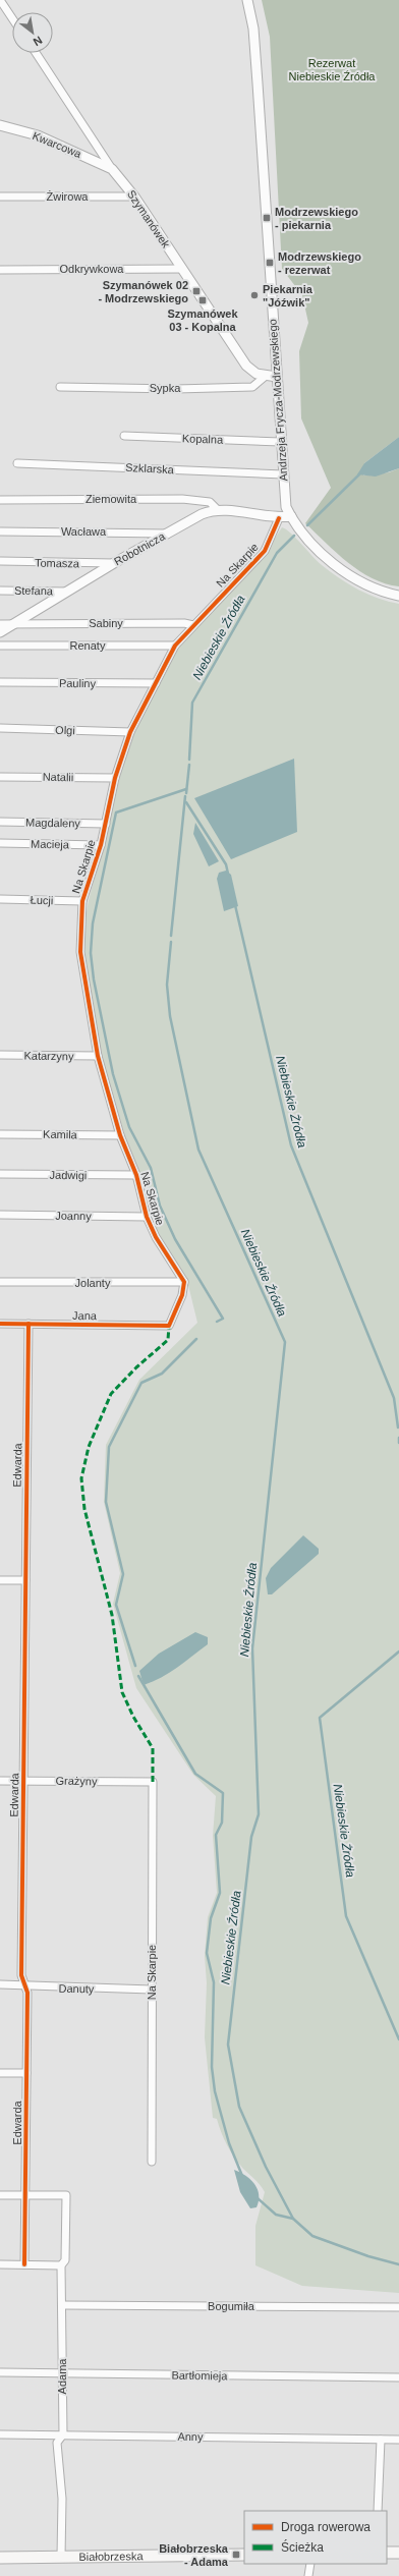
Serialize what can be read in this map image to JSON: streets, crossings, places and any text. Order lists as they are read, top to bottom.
{
  "streets": {
    "main road": ["Białobrzeska"],
    "street": [
      "Kwarcowa",
      "Żwirowa",
      "Szymanówek",
      "Odkrywkowa",
      "Sypka",
      "Andrzeja Frycza-Modrzewskiego",
      "Kopalna",
      "Szklarska",
      "Ziemowita",
      "Wacława",
      "Robotnicza",
      "Tomasza",
      "Na Skarpie",
      "Stefana",
      "Sabiny",
      "Renaty",
      "Pauliny",
      "Olgi",
      "Natalii",
      "Magdaleny",
      "Macieja",
      "Łucji",
      "Katarzyny",
      "Kamila",
      "Jadwigi",
      "Joanny",
      "Jolanty",
      "Jana",
      "Edwarda",
      "Grażyny",
      "Danuty",
      "Bogumiła",
      "Bartłomieja",
      "Adama",
      "Anny"
    ]
  },
  "crossings": [
    ["Kwarcowa", "Szymanówek"],
    ["Żwirowa", "Szymanówek"],
    ["Szymanówek", "Odkrywkowa"],
    ["Szymanówek", "Sypka"],
    ["Szymanówek", "Andrzeja Frycza-Modrzewskiego"],
    ["Andrzeja Frycza-Modrzewskiego", "Kopalna"],
    ["Andrzeja Frycza-Modrzewskiego", "Szklarska"],
    ["Andrzeja Frycza-Modrzewskiego", "Robotnicza"],
    ["Ziemowita", "Robotnicza"],
    ["Wacława", "Robotnicza"],
    ["Robotnicza", "Tomasza"],
    ["Robotnicza", "Na Skarpie"],
    ["Robotnicza", "Stefana"],
    ["Robotnicza", "Sabiny"],
    ["Na Skarpie", "Sabiny"],
    ["Na Skarpie", "Renaty"],
    ["Na Skarpie", "Pauliny"],
    ["Na Skarpie", "Olgi"],
    ["Na Skarpie", "Natalii"],
    ["Na Skarpie", "Magdaleny"],
    ["Na Skarpie", "Macieja"],
    ["Na Skarpie", "Łucji"],
    ["Na Skarpie", "Katarzyny"],
    ["Na Skarpie", "Kamila"],
    ["Na Skarpie", "Jadwigi"],
    ["Na Skarpie", "Joanny"],
    ["Na Skarpie", "Jolanty"],
    ["Na Skarpie", "Jana"],
    ["Na Skarpie", "Grażyny"],
    ["Na Skarpie", "Danuty"],
    ["Jolanty", "Jana"],
    ["Jana", "Edwarda"],
    ["Edwarda", "Grażyny"],
    ["Edwarda", "Danuty"],
    ["Edwarda", "Adama"],
    ["Bogumiła", "Adama"],
    ["Bartłomieja", "Adama"],
    ["Adama", "Anny"],
    ["Adama", "Białobrzeska"]
  ],
  "water": ["Niebieskie Źródła", "Niebieskie Żródła"],
  "parks": ["Rezerwat Niebieskie Źródła"],
  "places": {
    "transit": [
      "Modrzewskiego - piekarnia",
      "Modrzewskiego - rezerwat",
      "Szymanówek 02 - Modrzewskiego",
      "Szymanówek 03 - Kopalna",
      "Białobrzeska - Adama"
    ],
    "other": ["Piekarnia \"Jóźwik\""]
  },
  "legend": ["Droga rowerowa", "Ścieżka"],
  "north": "bottom right"
}
